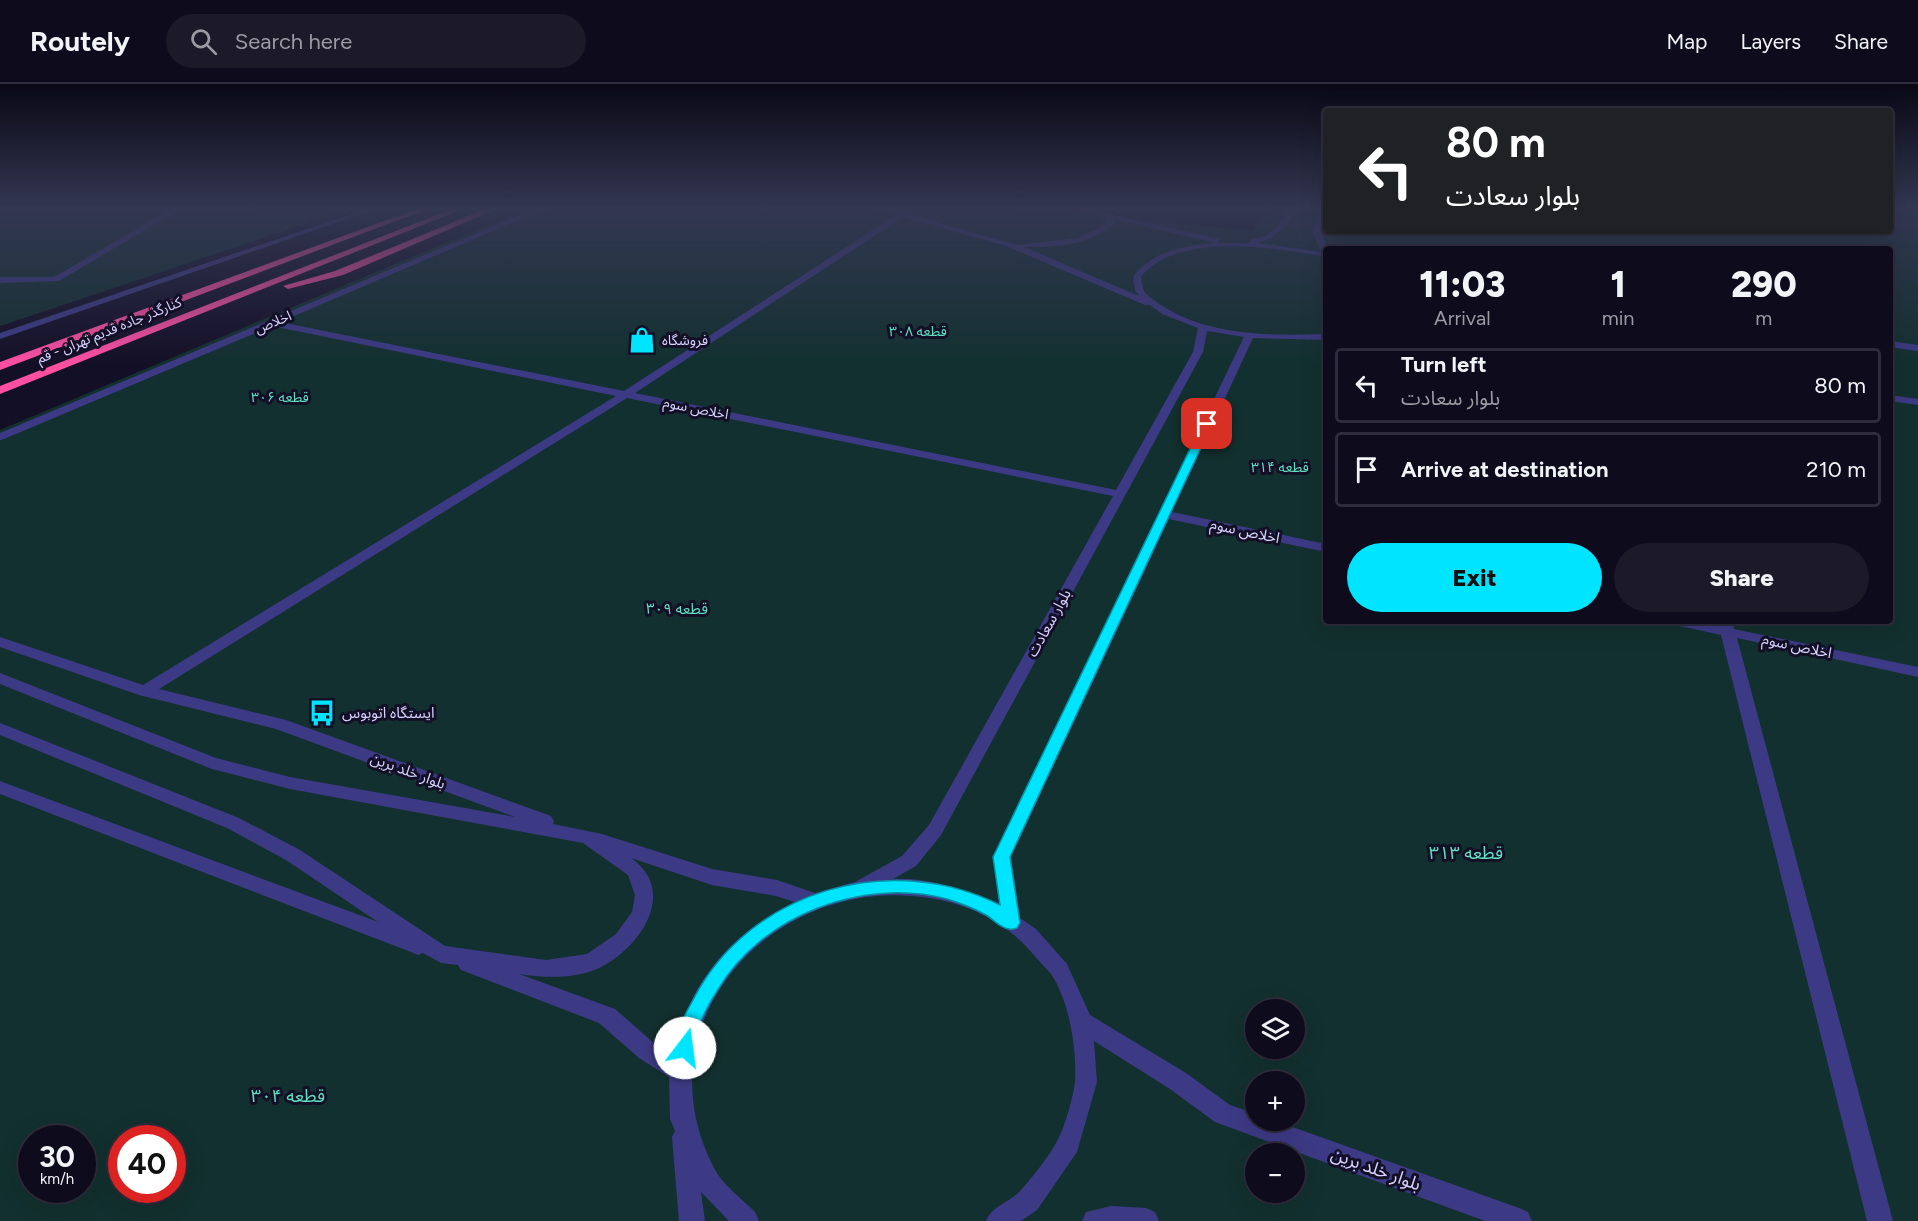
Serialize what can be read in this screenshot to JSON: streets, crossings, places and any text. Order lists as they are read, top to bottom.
{
  "streets": {
    "highway": ["کنارگذر جاده قدیم تهران - قم"],
    "street": [
      "اخلاص",
      "اخلاص سوم",
      "بلوار سعادت",
      "بلوار خلد برین"
    ]
  },
  "crossings": [
    ["اخلاص", "اخلاص سوم"],
    ["اخلاص سوم", "بلوار سعادت"]
  ],
  "parks": [
    "قطعه ۳۰۸",
    "قطعه ۳۰۶",
    "قطعه ۳۱۴",
    "قطعه ۳۰۹",
    "قطعه ۳۱۳",
    "قطعه ۳۰۴"
  ],
  "places": {
    "shop": ["فروشگاه"],
    "bus stop": ["ایستگاه اتوبوس"]
  },
  "page": {
    "header": "Routely",
    "search": "Search here",
    "nav": ["Map", "Layers", "Share"],
    "turn": ["80 m", "بلوار سعادت"],
    "eta": [
      "11:03",
      "Arrival",
      "1",
      "min",
      "290",
      "m"
    ],
    "list": [
      {
        "name": "Turn left",
        "note": "بلوار سعادت",
        "value": "80 m"
      },
      {
        "name": "Arrive at destination",
        "value": "210 m"
      }
    ],
    "buttons": ["Exit", "Share"],
    "map_buttons": ["+", "−"],
    "speed": "30 km/h",
    "limit": "40"
  }
}
